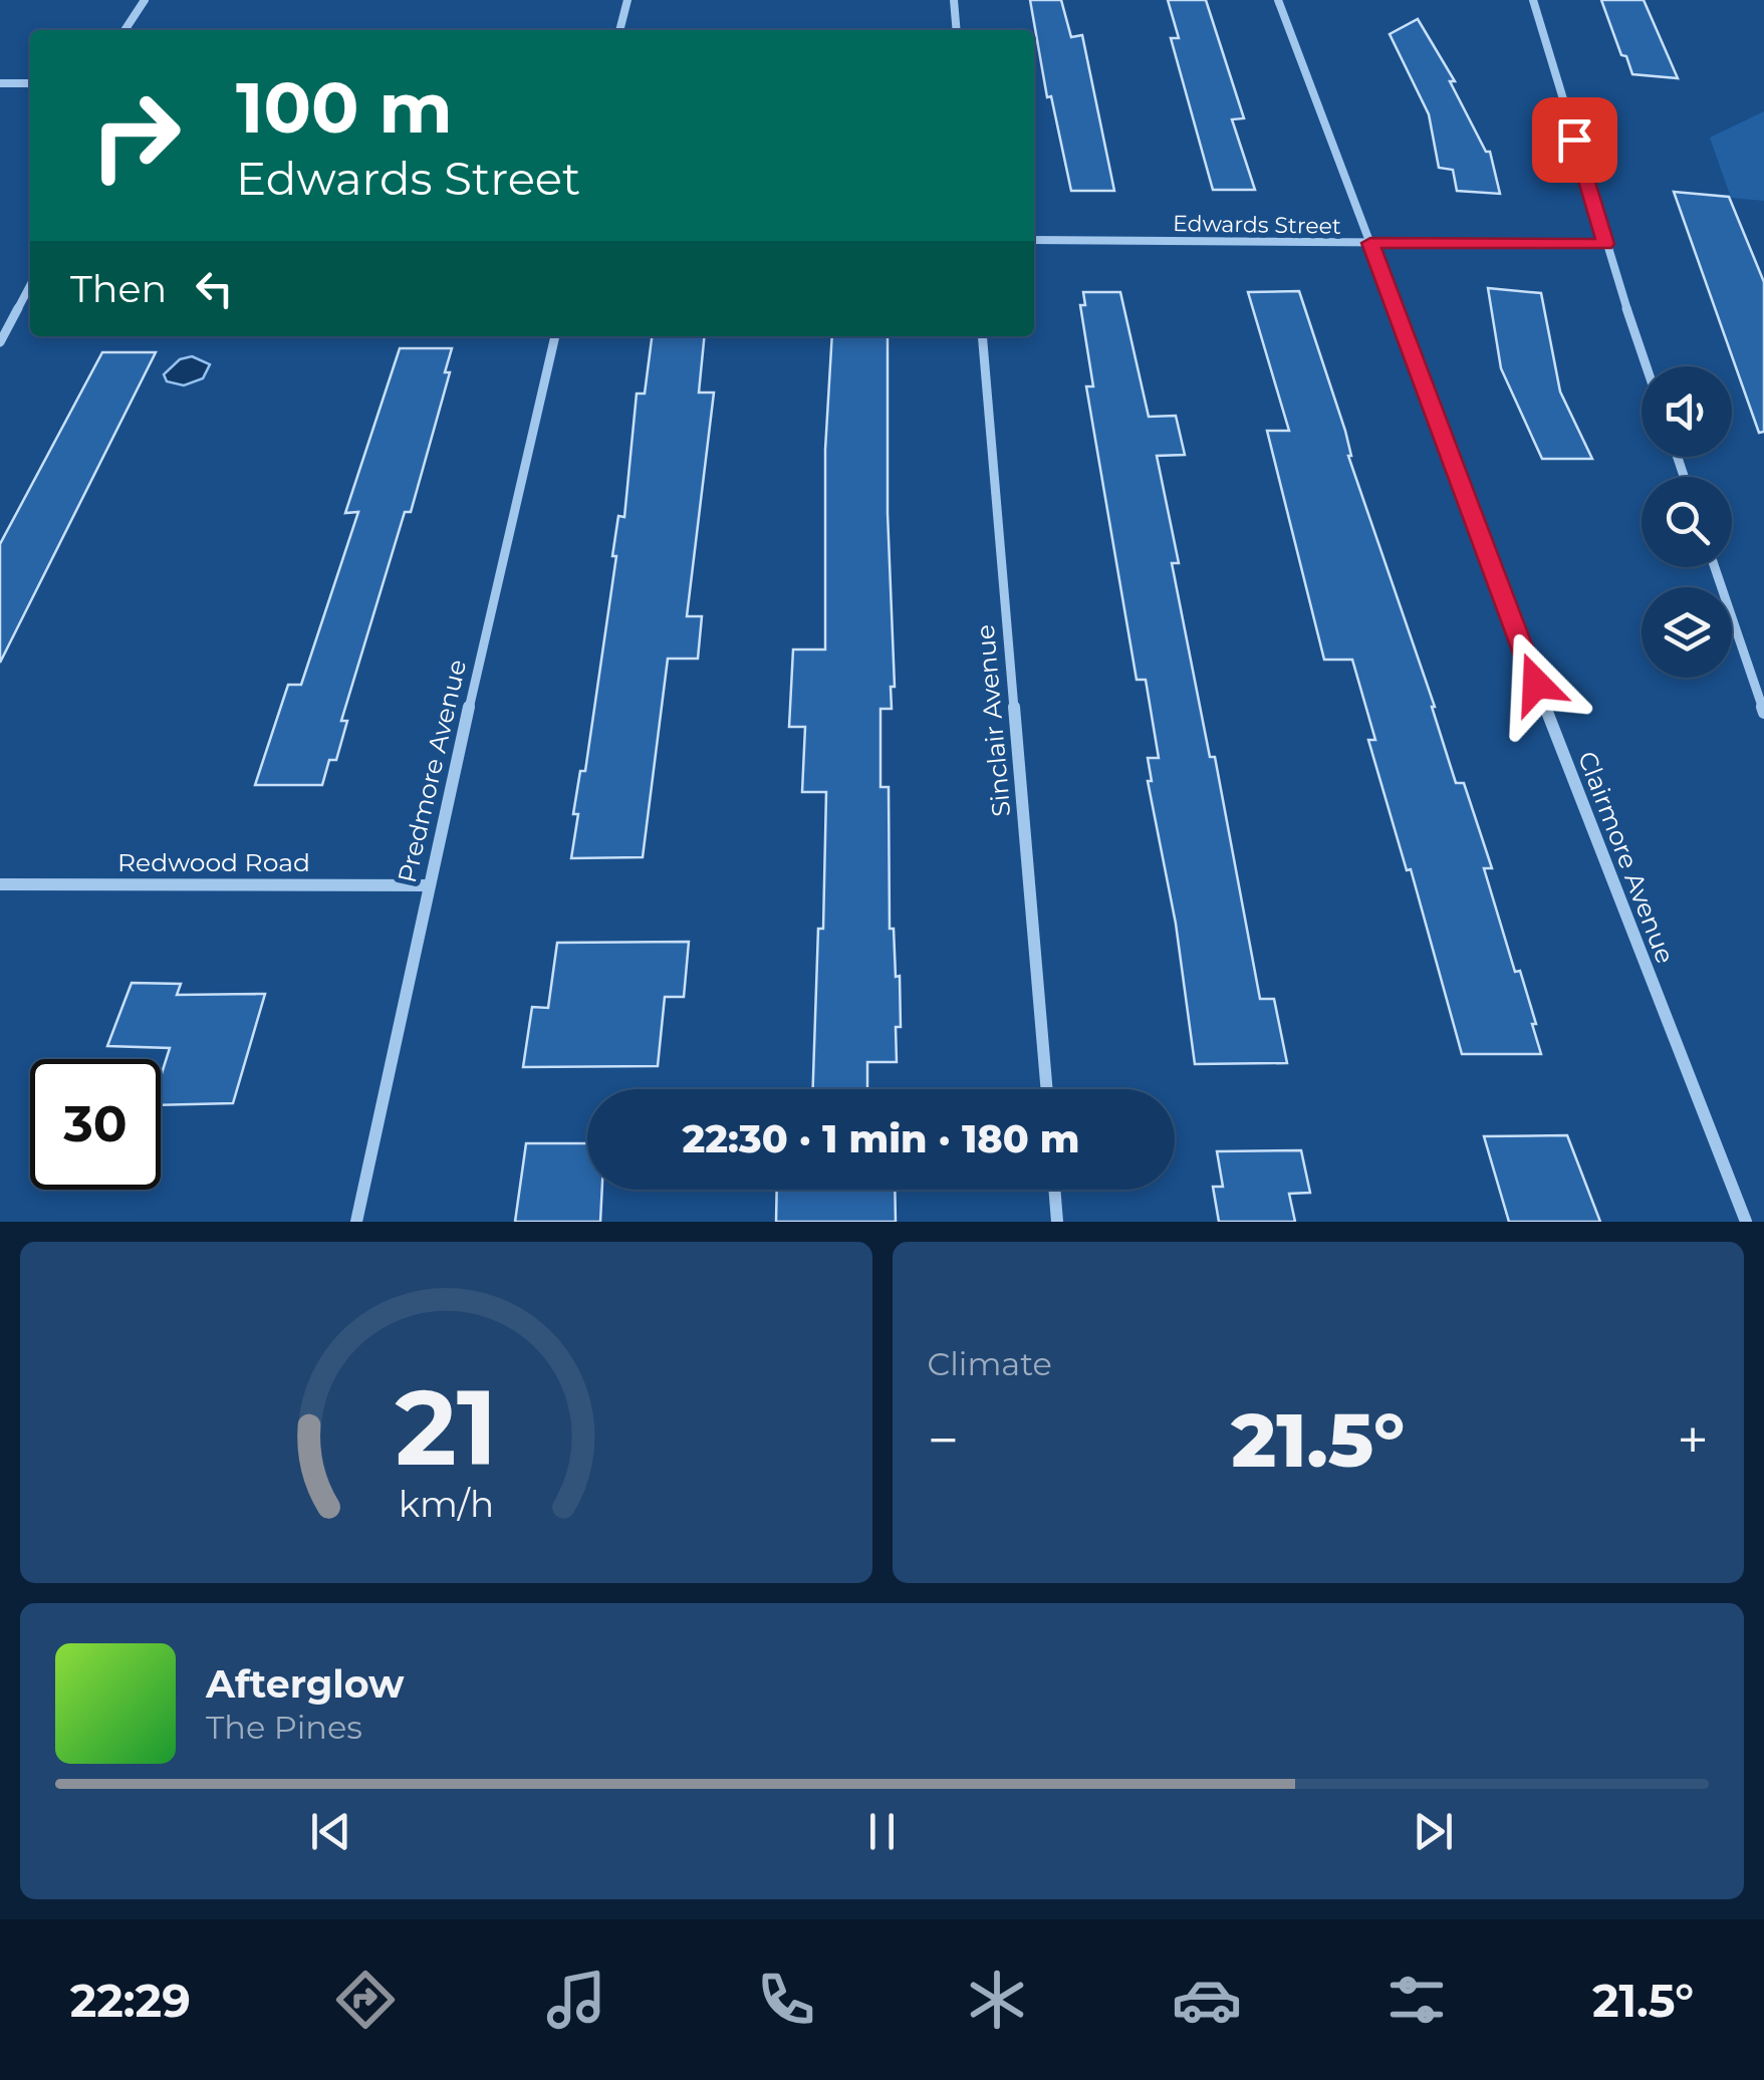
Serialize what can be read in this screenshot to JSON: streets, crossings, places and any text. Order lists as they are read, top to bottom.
{
  "streets": {
    "street": [
      "Edwards Street",
      "Sinclair Avenue",
      "Predmore Avenue",
      "Clairmore Avenue",
      "Redwood Road"
    ]
  },
  "crossings": [
    ["Edwards Street", "Clairmore Avenue"],
    ["Predmore Avenue", "Redwood Road"]
  ],
  "page": {
    "turn": ["100 m", "Edwards Street"],
    "then": "Then",
    "limit": "30",
    "trip": "22:30 · 1 min · 180 m",
    "tile": "Climate",
    "heat": ["−", "21.5°", "+"],
    "song": ["Afterglow", "The Pines"],
    "tabs": ["22:29", "21.5°"],
    "gauge": ["21", "km/h"]
  }
}
